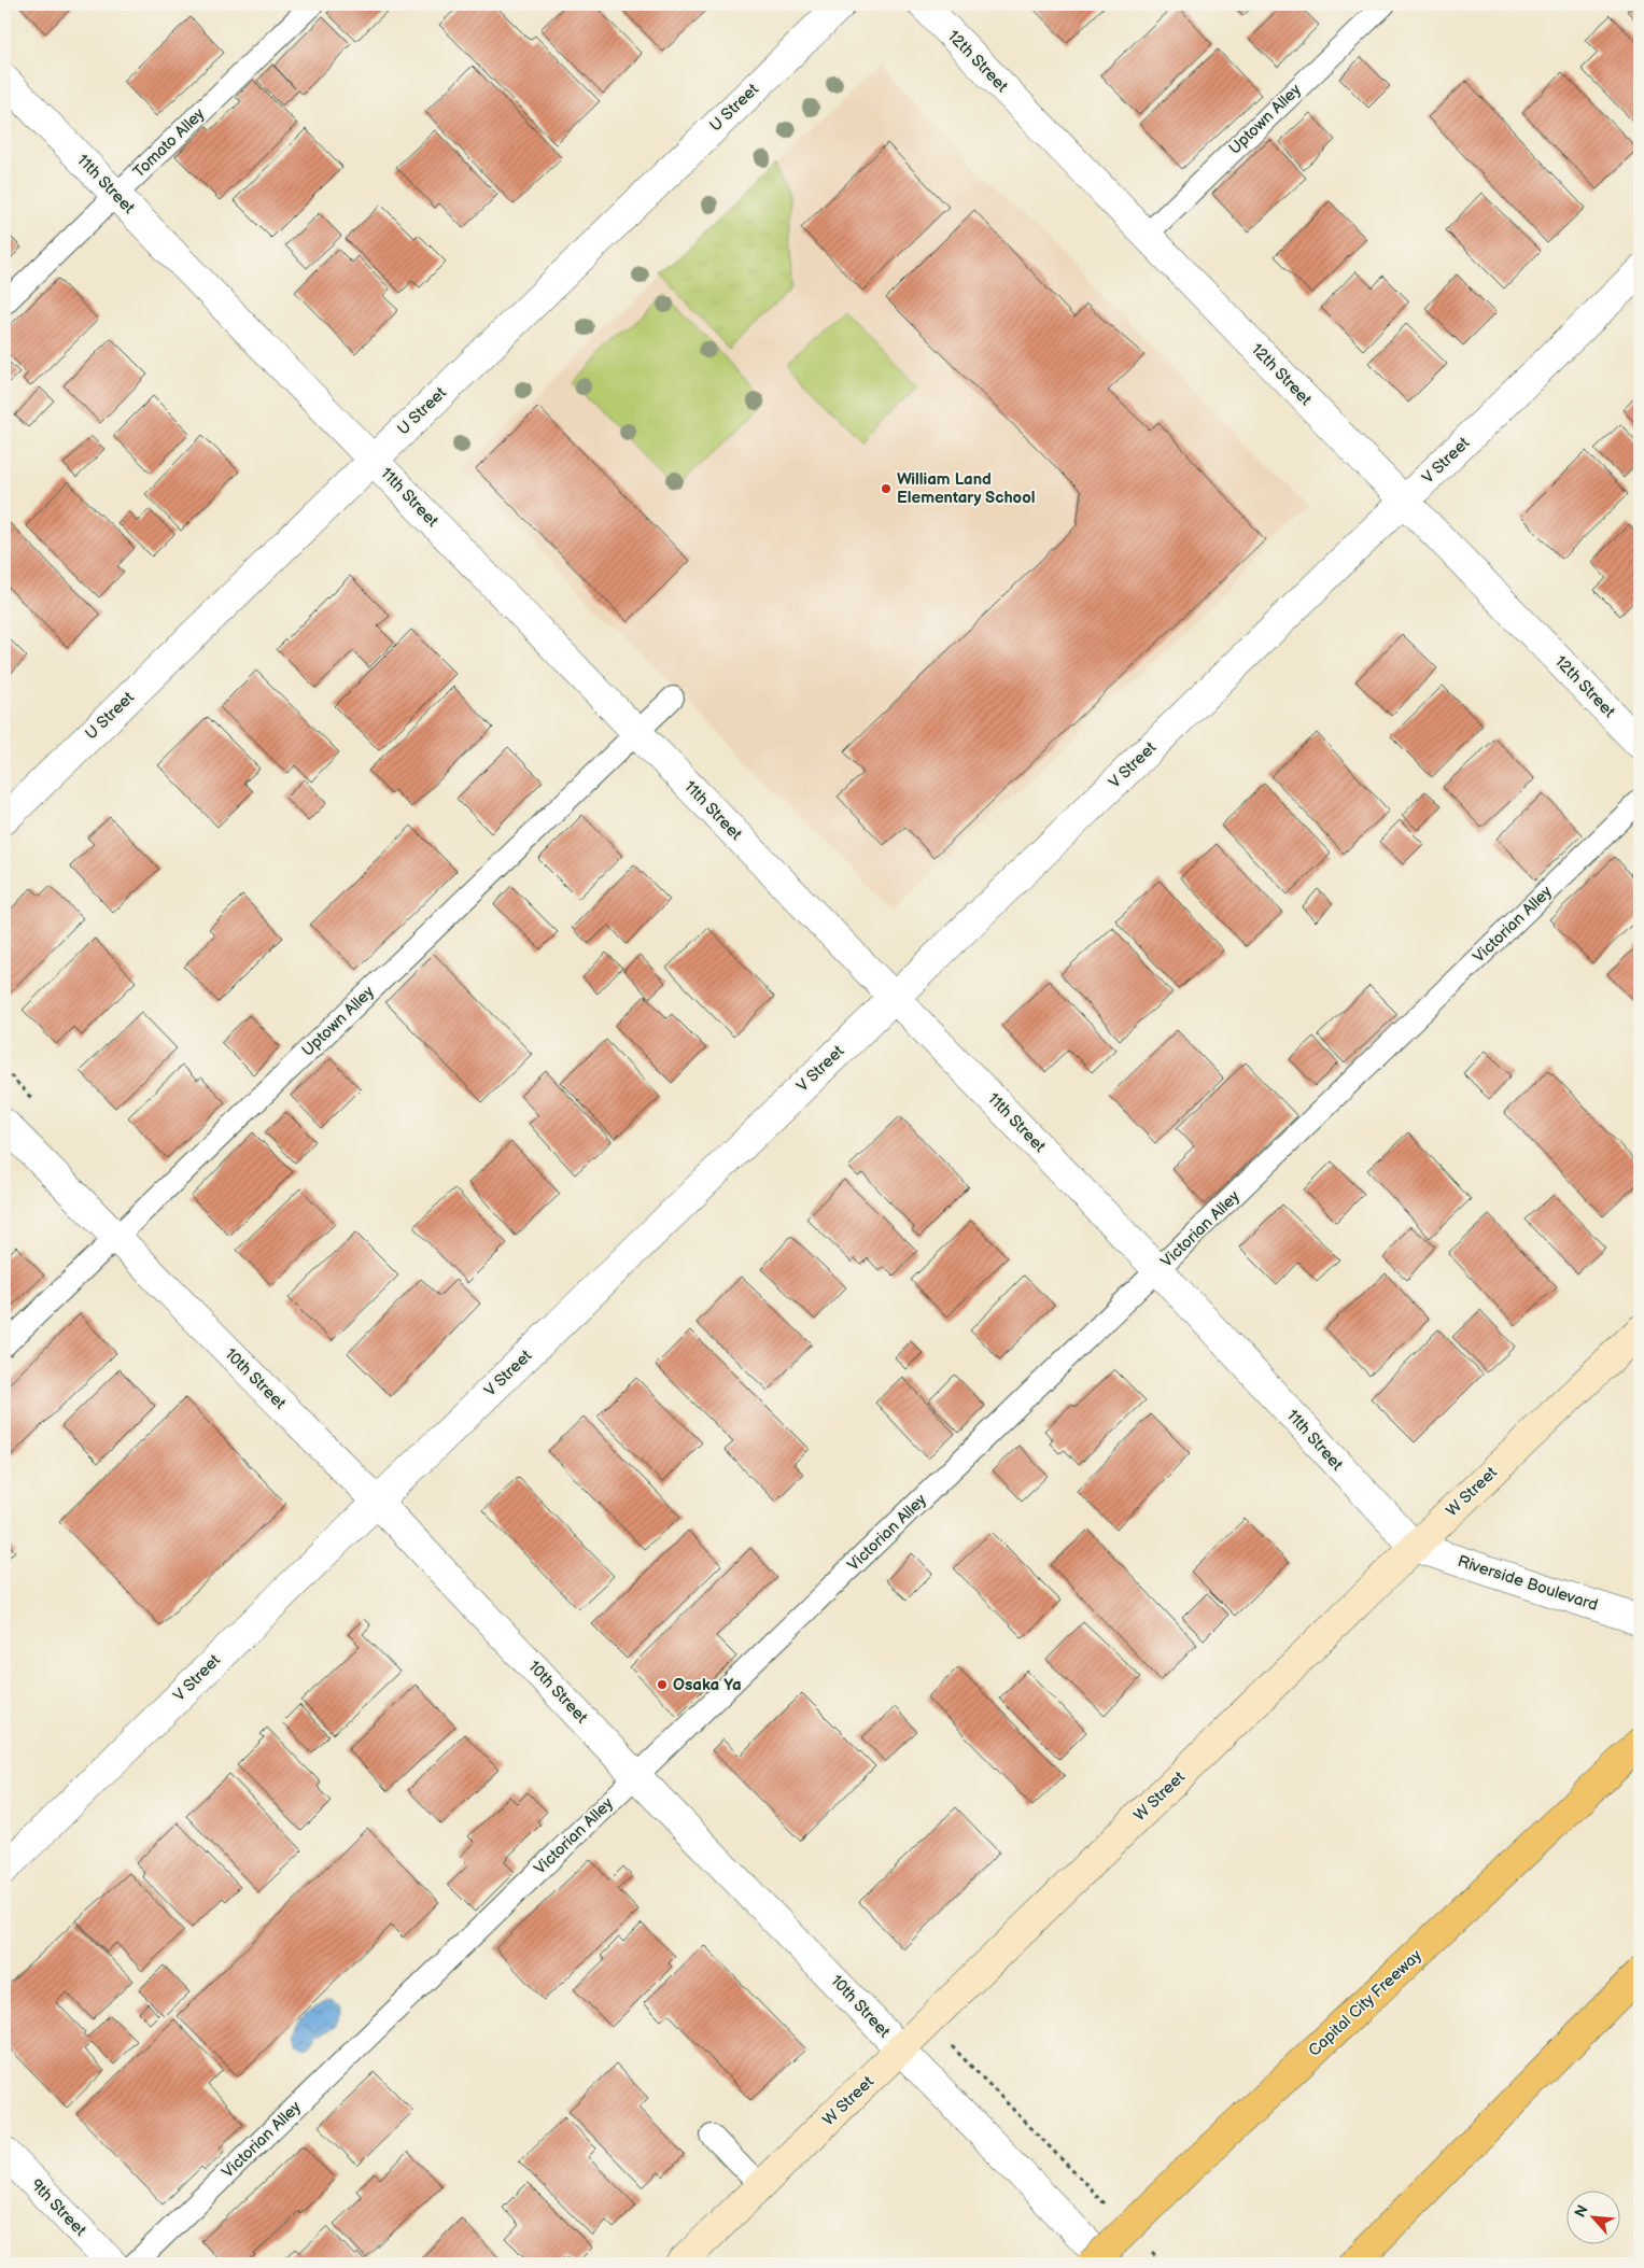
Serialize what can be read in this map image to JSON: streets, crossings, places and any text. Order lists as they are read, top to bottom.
{
  "streets": {
    "highway": ["Capital City Freeway"],
    "main road": ["W Street"],
    "street": [
      "12th Street",
      "U Street",
      "11th Street",
      "V Street",
      "10th Street",
      "Riverside Boulevard",
      "9th Street"
    ],
    "lane": ["Uptown Alley", "Tomato Alley", "Victorian Alley"]
  },
  "crossings": [
    ["12th Street", "Uptown Alley"],
    ["12th Street", "V Street"],
    ["U Street", "11th Street"],
    ["Uptown Alley", "11th Street"],
    ["Uptown Alley", "10th Street"],
    ["Tomato Alley", "11th Street"],
    ["11th Street", "V Street"],
    ["11th Street", "Victorian Alley"],
    ["11th Street", "W Street"],
    ["11th Street", "Riverside Boulevard"],
    ["V Street", "10th Street"],
    ["Victorian Alley", "10th Street"],
    ["10th Street", "W Street"],
    ["W Street", "Riverside Boulevard"]
  ],
  "places": ["William Land Elementary School", "Osaka Ya"],
  "north": "top left"
}
